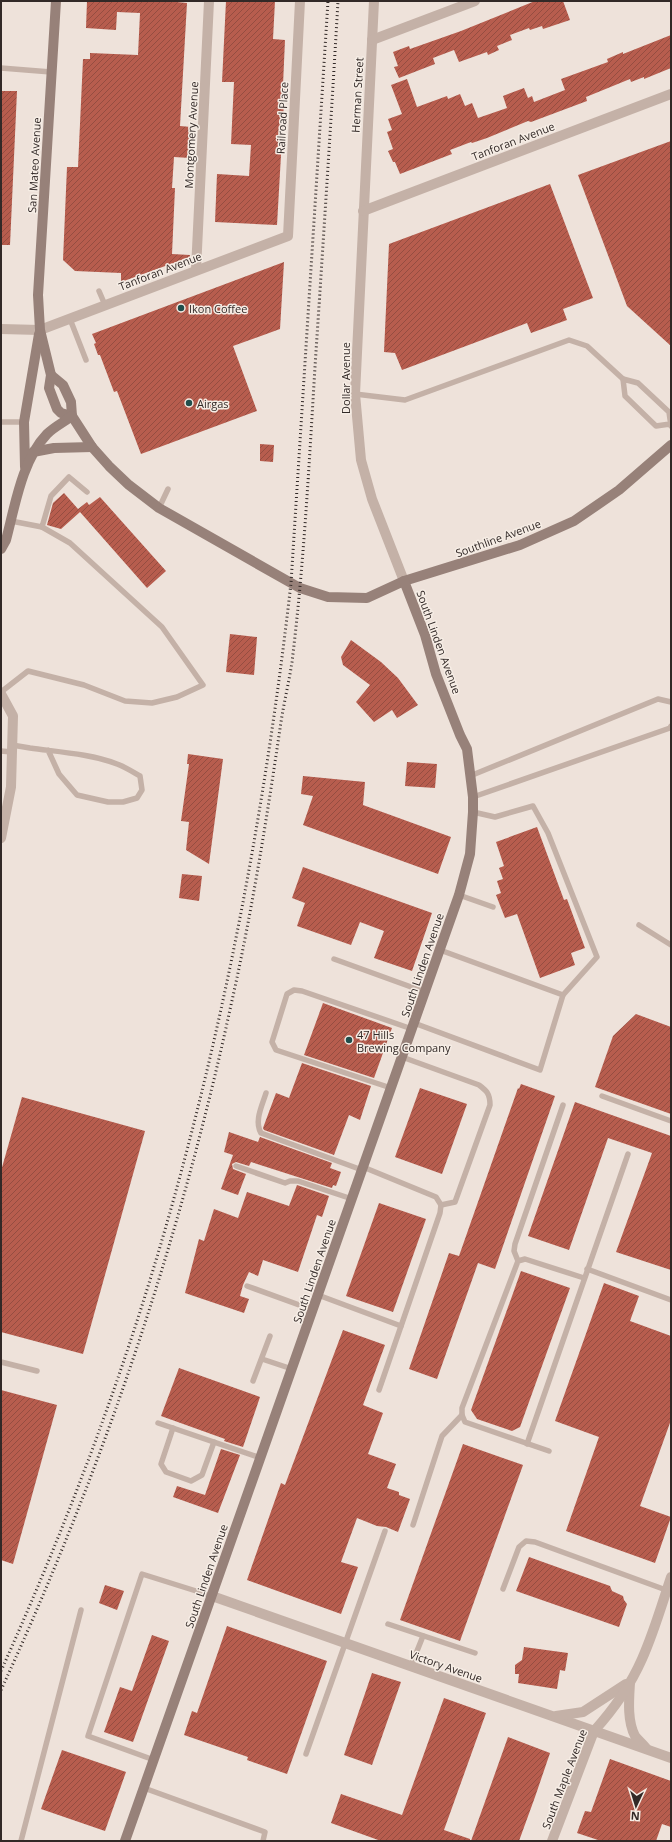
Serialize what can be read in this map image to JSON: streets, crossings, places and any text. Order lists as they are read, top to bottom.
{
  "streets": {
    "street": [
      "Herman Street",
      "Railroad Place",
      "Montgomery Avenue",
      "Tanforan Avenue",
      "San Mateo Avenue",
      "Dollar Avenue",
      "Southline Avenue",
      "South Linden Avenue",
      "Victory Avenue",
      "South Maple Avenue"
    ]
  },
  "crossings": [
    ["Herman Street", "Dollar Avenue"],
    ["Railroad Place", "Tanforan Avenue"],
    ["Montgomery Avenue", "Tanforan Avenue"],
    ["Tanforan Avenue", "San Mateo Avenue"],
    ["Tanforan Avenue", "Dollar Avenue"],
    ["San Mateo Avenue", "South Linden Avenue"],
    ["Dollar Avenue", "Southline Avenue"],
    ["Dollar Avenue", "South Linden Avenue"],
    ["Southline Avenue", "South Linden Avenue"],
    ["South Linden Avenue", "Victory Avenue"],
    ["Victory Avenue", "South Maple Avenue"]
  ],
  "places": ["Ikon Coffee", "Airgas", "47 Hills Brewing Company"],
  "north": "bottom"
}
